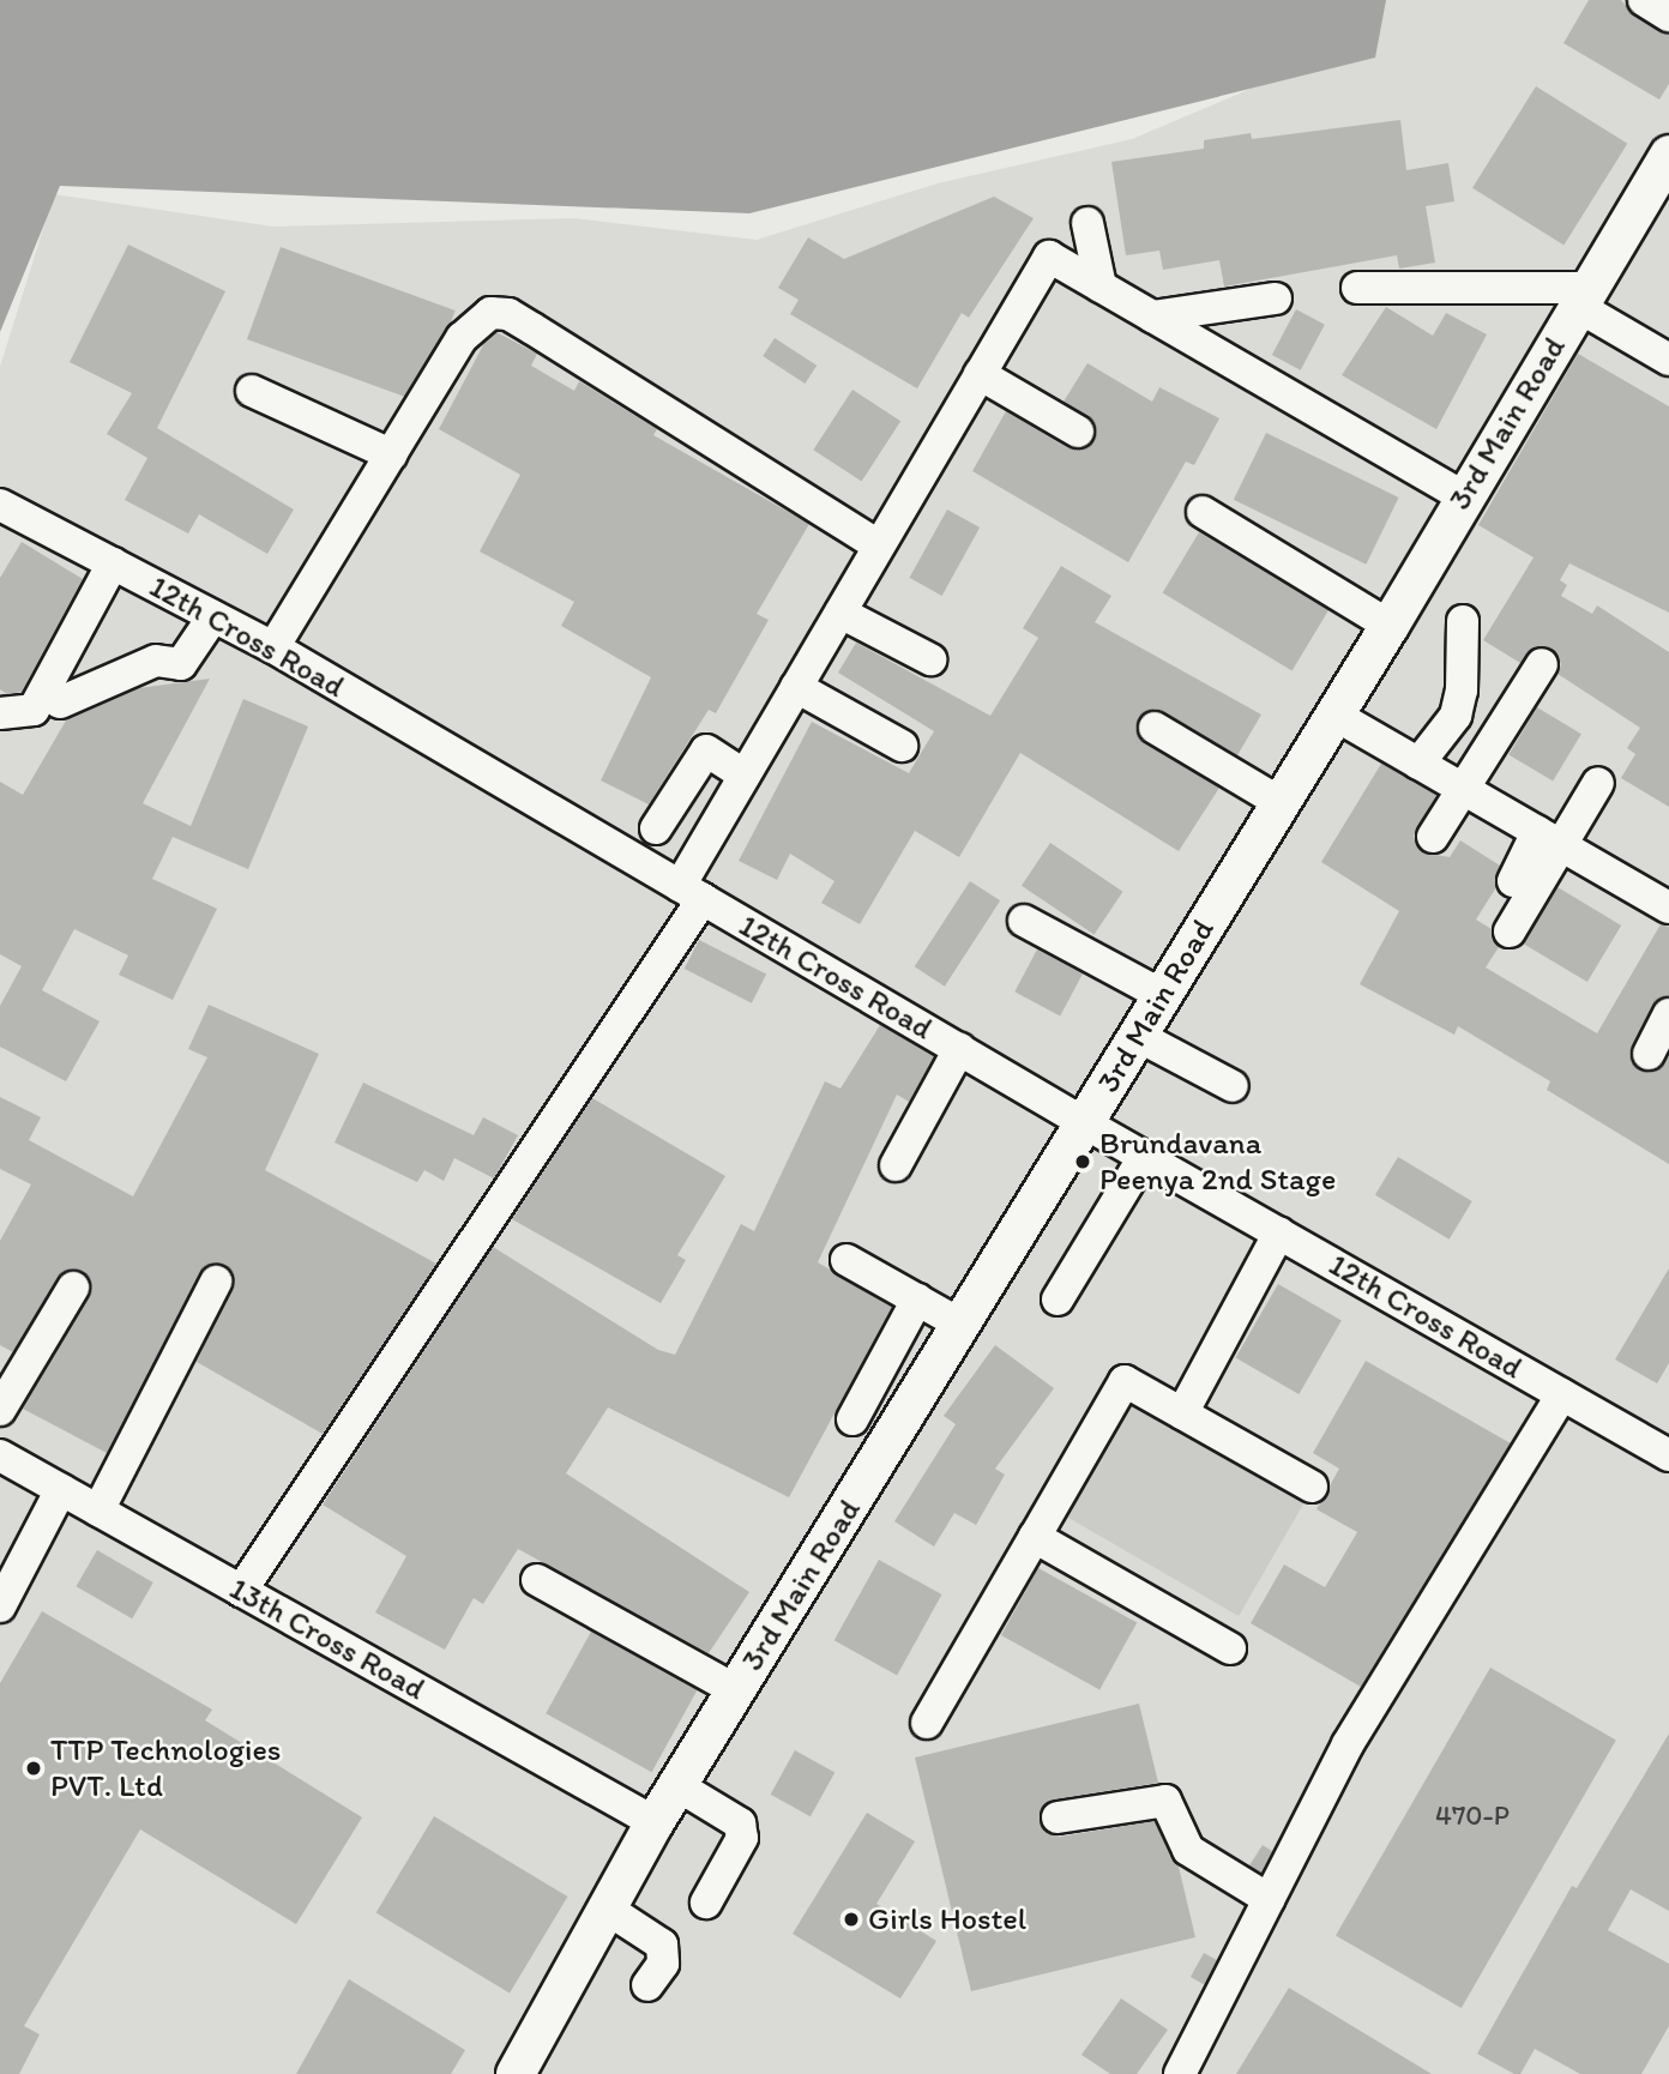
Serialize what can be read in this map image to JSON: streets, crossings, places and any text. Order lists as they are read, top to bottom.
{
  "streets": {
    "main road": ["3rd Main Road"],
    "street": ["12th Cross Road", "13th Cross Road"]
  },
  "crossings": [
    ["3rd Main Road", "12th Cross Road"],
    ["3rd Main Road", "13th Cross Road"]
  ],
  "places": ["Brundavana Peenya 2nd Stage", "TTP Technologies PVT. Ltd", "Girls Hostel"],
  "house_numbers": ["470-P"]
}
